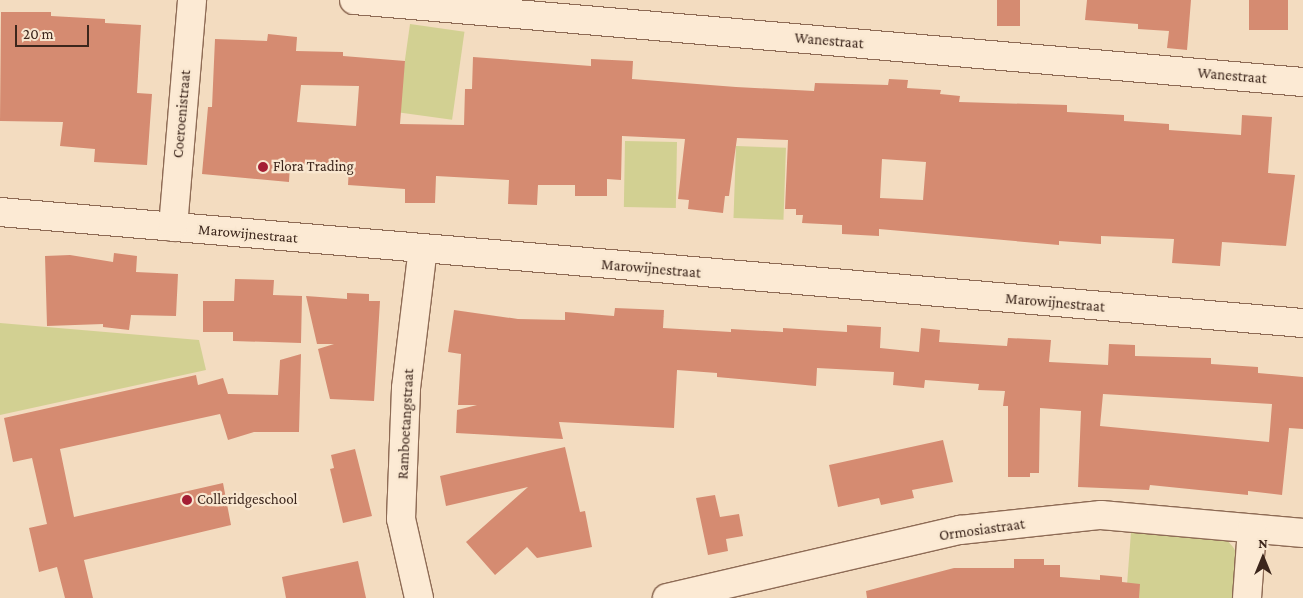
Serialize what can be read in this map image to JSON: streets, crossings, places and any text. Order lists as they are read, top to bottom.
{
  "streets": {
    "street": [
      "Wanestraat",
      "Coeroenistraat",
      "Marowijnestraat",
      "Ramboetangstraat",
      "Ormosiastraat"
    ]
  },
  "crossings": [
    ["Coeroenistraat", "Marowijnestraat"],
    ["Marowijnestraat", "Ramboetangstraat"]
  ],
  "places": ["Flora Trading", "Colleridgeschool"],
  "scale_bar": "20 m",
  "north": "top"
}
